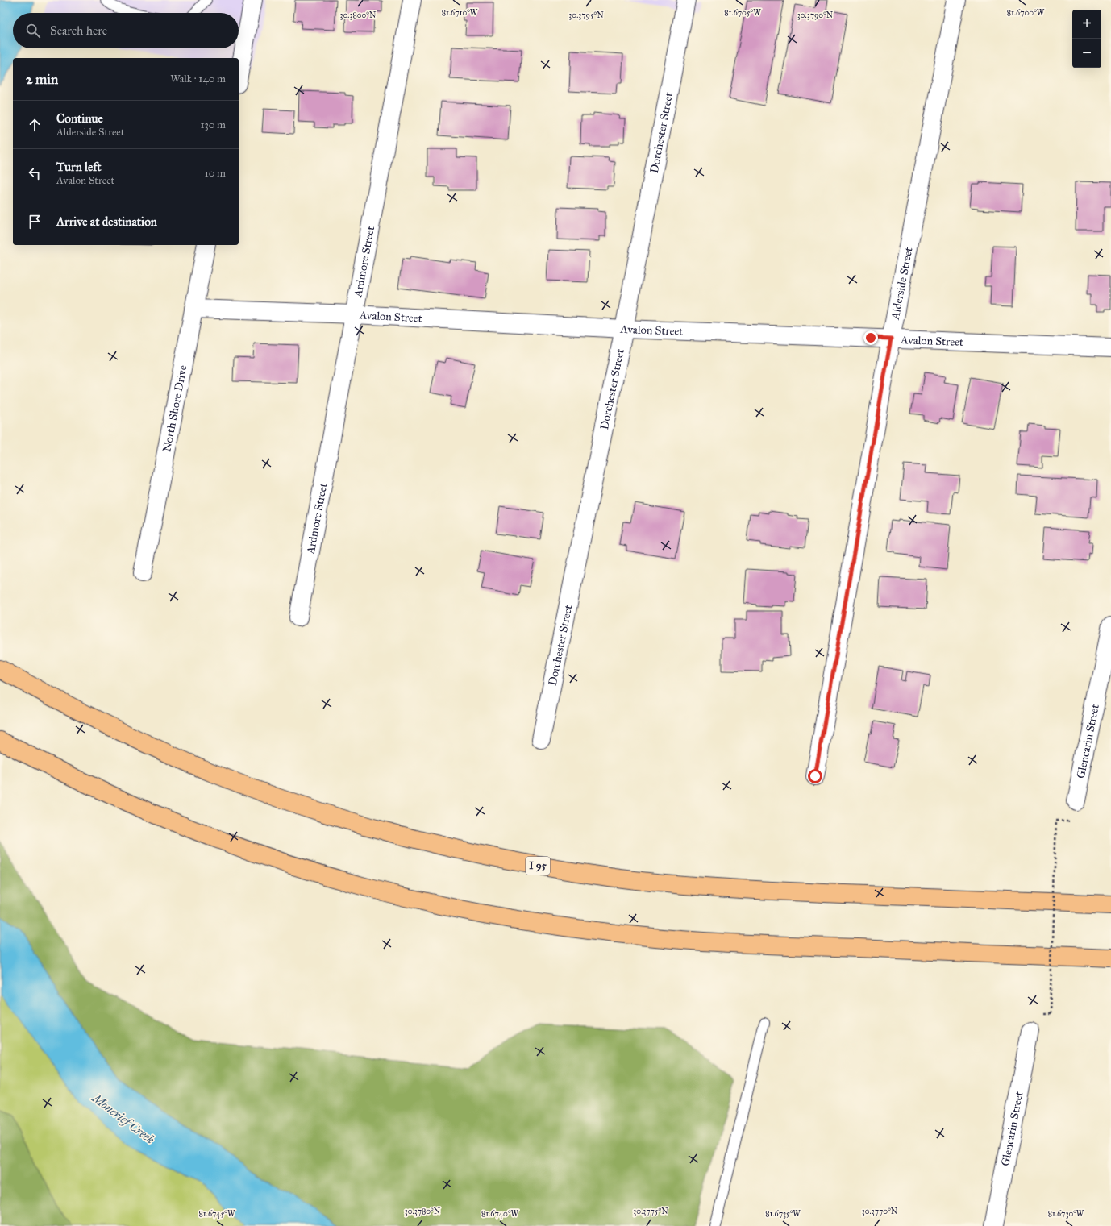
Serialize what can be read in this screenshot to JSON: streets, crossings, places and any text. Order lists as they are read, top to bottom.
{
  "streets": {
    "highway": ["I 95"],
    "street": [
      "Dorchester Street",
      "Ardmore Street",
      "Alderside Street",
      "Avalon Street",
      "North Shore Drive",
      "Glencarin Street"
    ]
  },
  "crossings": [
    ["Dorchester Street", "Avalon Street"],
    ["Ardmore Street", "Avalon Street"],
    ["Alderside Street", "Avalon Street"],
    ["Avalon Street", "North Shore Drive"]
  ],
  "water": ["Moncrief Creek"],
  "page": {
    "map_buttons": ["+", "−"],
    "search": "Search here",
    "heading": ["2 min", "Walk · 140 m"],
    "list": [
      ["Continue", "Alderside Street", "130 m"],
      ["Turn left", "Avalon Street", "10 m"],
      "Arrive at destination"
    ]
  },
  "coordinates": [
    "81.6700°W",
    "81.6710°W",
    "81.6705°W",
    "30.3800°N",
    "30.3795°N",
    "30.3790°N",
    "30.3780°N",
    "30.3775°N",
    "30.3770°N",
    "81.6745°W",
    "81.6740°W",
    "81.6735°W",
    "81.6730°W"
  ]
}
